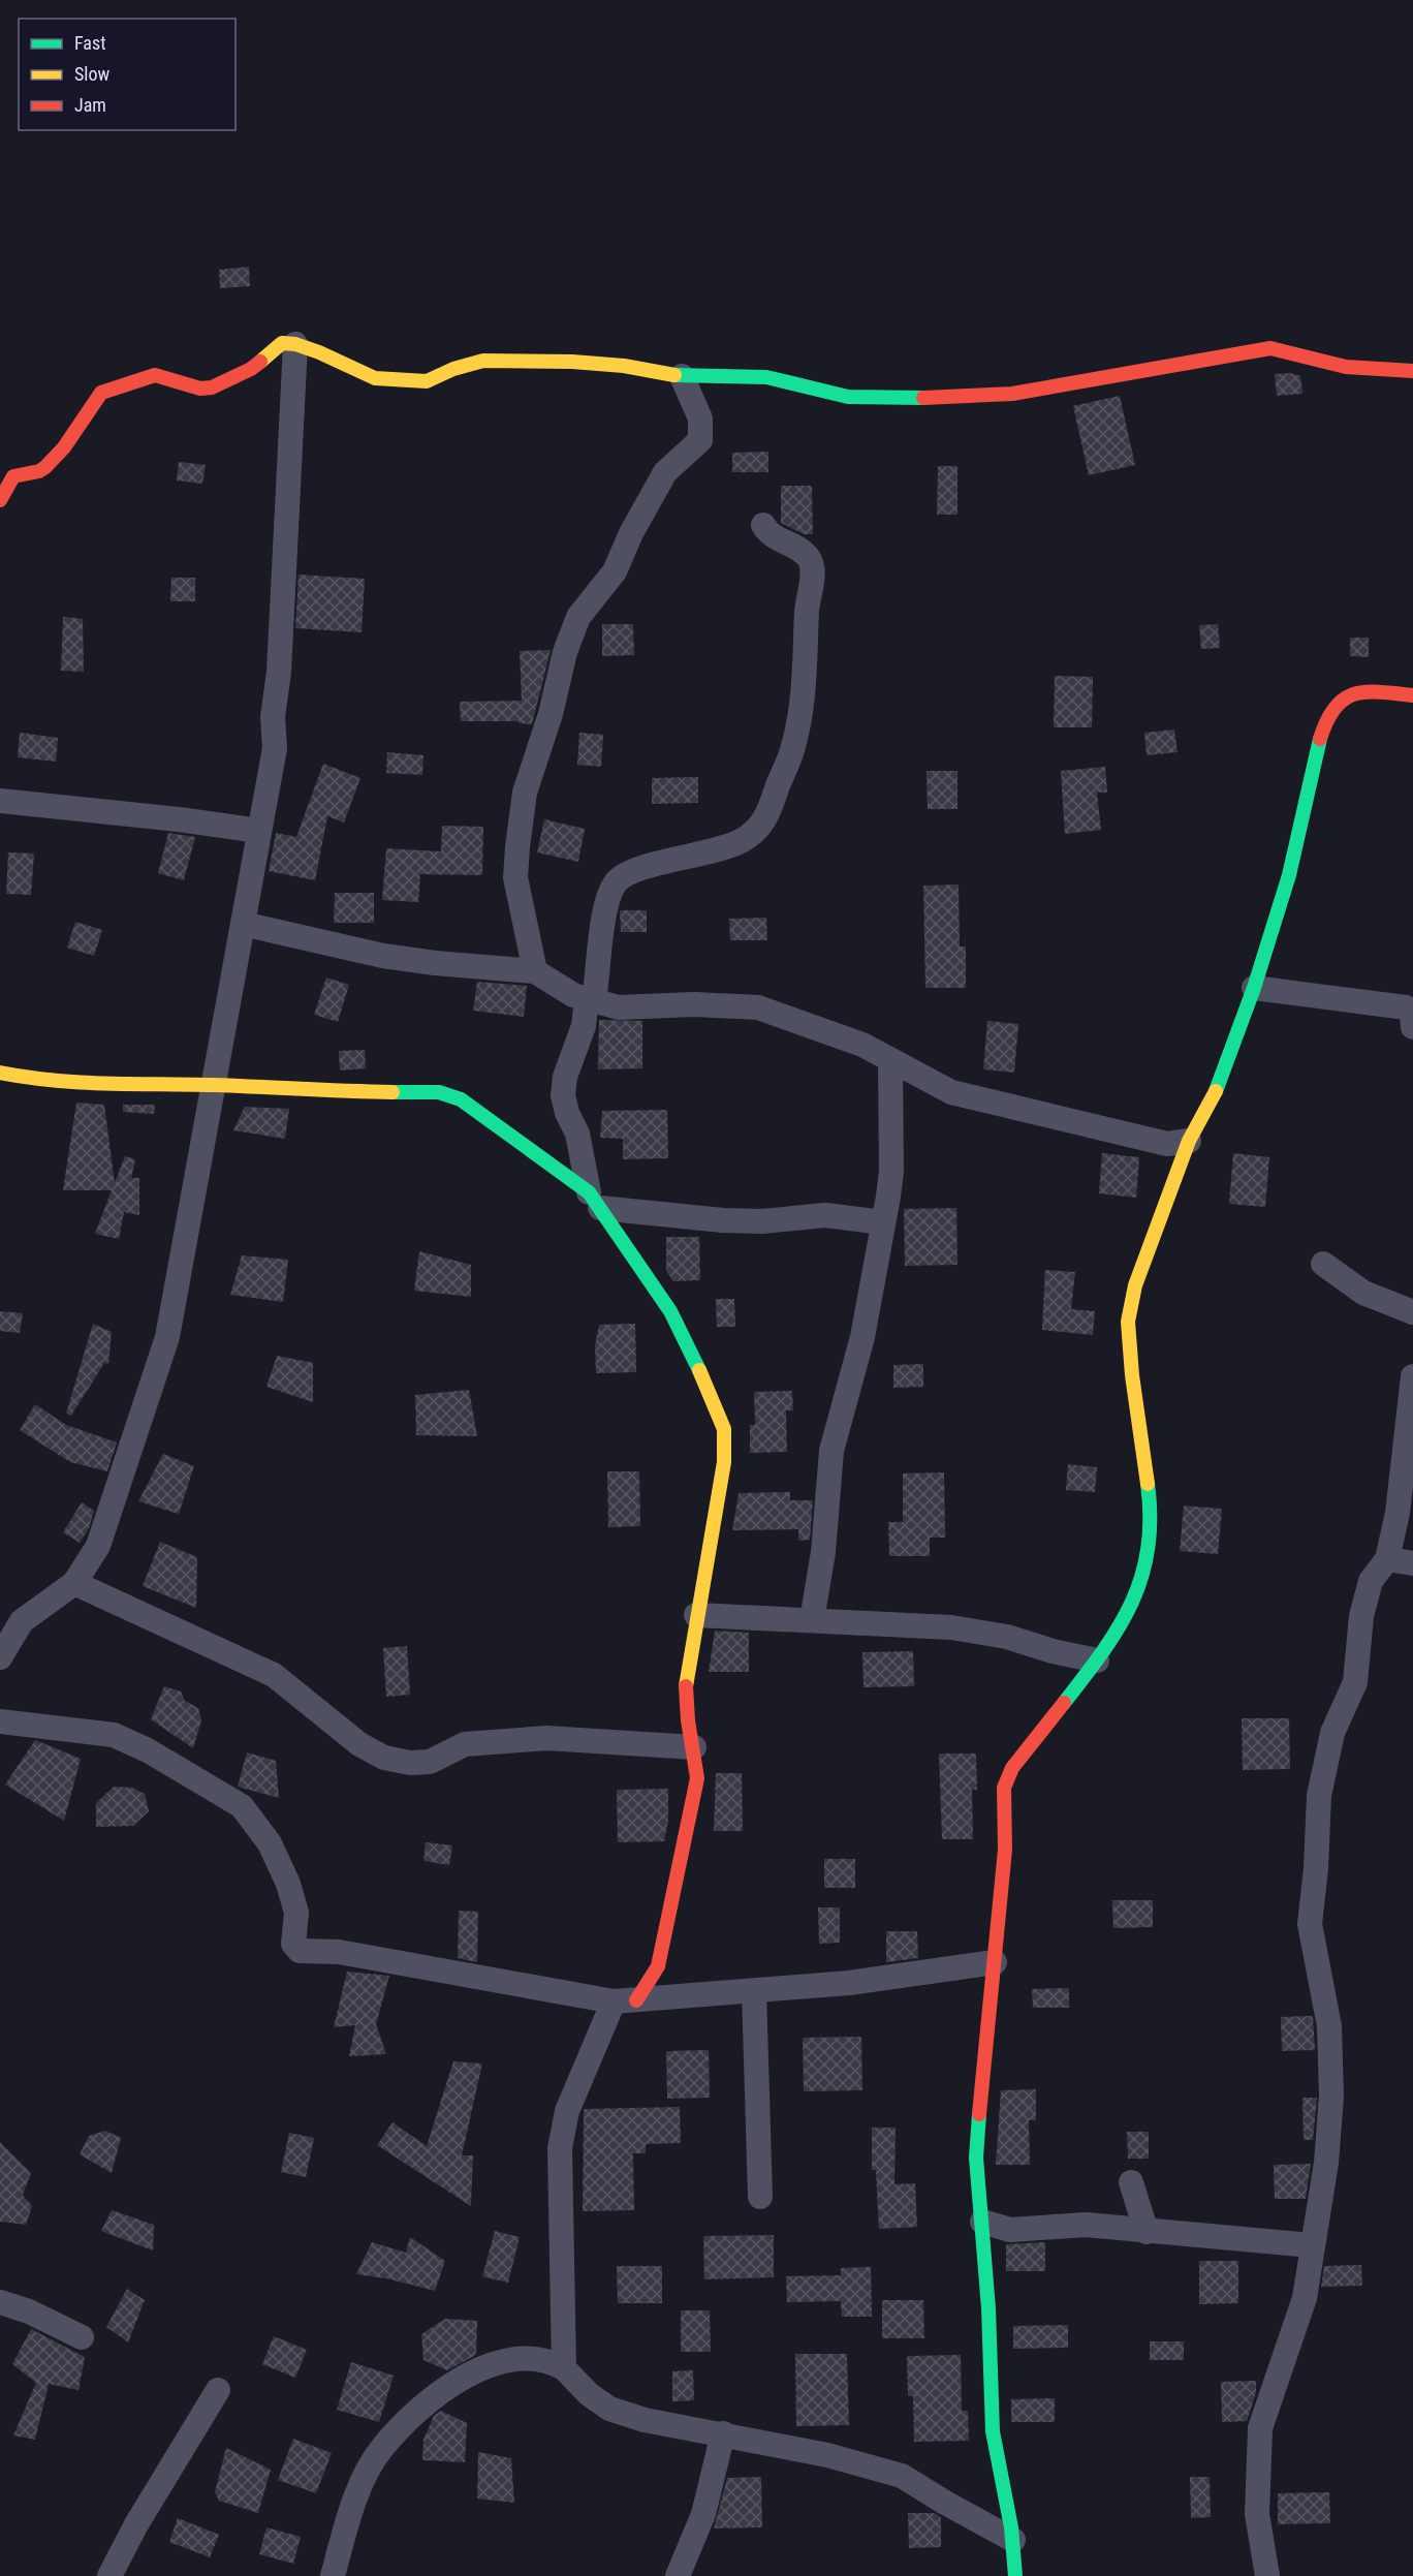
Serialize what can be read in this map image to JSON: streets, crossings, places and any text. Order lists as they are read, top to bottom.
{
  "legend": ["Fast", "Slow", "Jam"]
}
